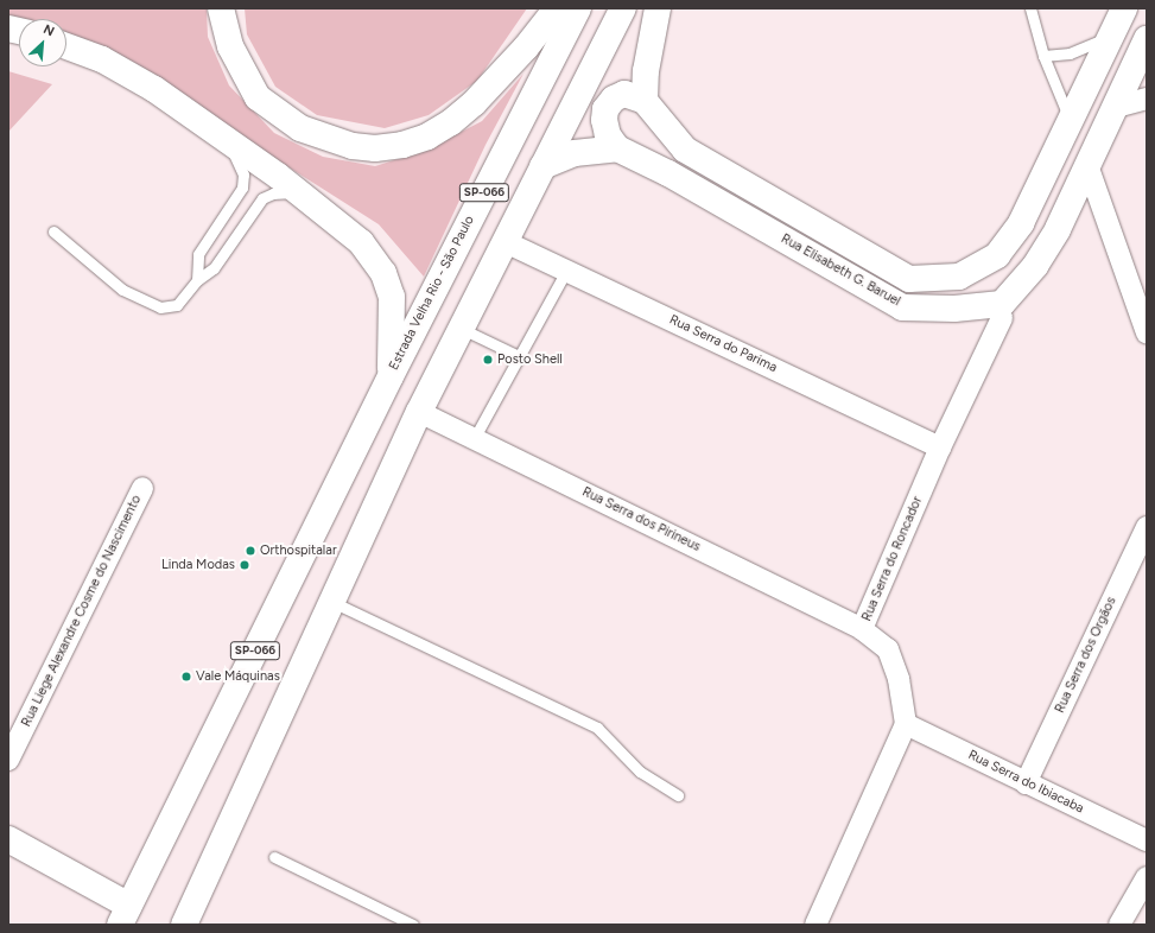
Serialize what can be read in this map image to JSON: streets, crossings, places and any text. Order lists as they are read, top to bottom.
{
  "streets": {
    "main road": ["SP-066", "Rua Elisabeth G. Baruel", "Estrada Velha Rio - São Paulo"],
    "street": [
      "Rua Serra do Parima",
      "Rua Serra dos Pirineus",
      "Rua Serra do Roncador",
      "Rua Liege Alexandre Cosme do Nascimento",
      "Rua Serra dos Orgãos",
      "Rua Serra do Ibiacaba"
    ]
  },
  "crossings": [
    ["SP-066", "Estrada Velha Rio - São Paulo"],
    ["SP-066", "Rua Serra do Parima"],
    ["SP-066", "Rua Serra dos Pirineus"],
    ["Rua Serra do Parima", "Rua Serra do Roncador"],
    ["Rua Serra dos Pirineus", "Rua Serra do Roncador"],
    ["Rua Serra do Roncador", "Rua Serra do Ibiacaba"],
    ["Rua Serra dos Orgãos", "Rua Serra do Ibiacaba"]
  ],
  "places": [
    "Posto Shell",
    "Orthospitalar",
    "Linda Modas",
    "Vale Máquinas"
  ],
  "north": "top right"
}
